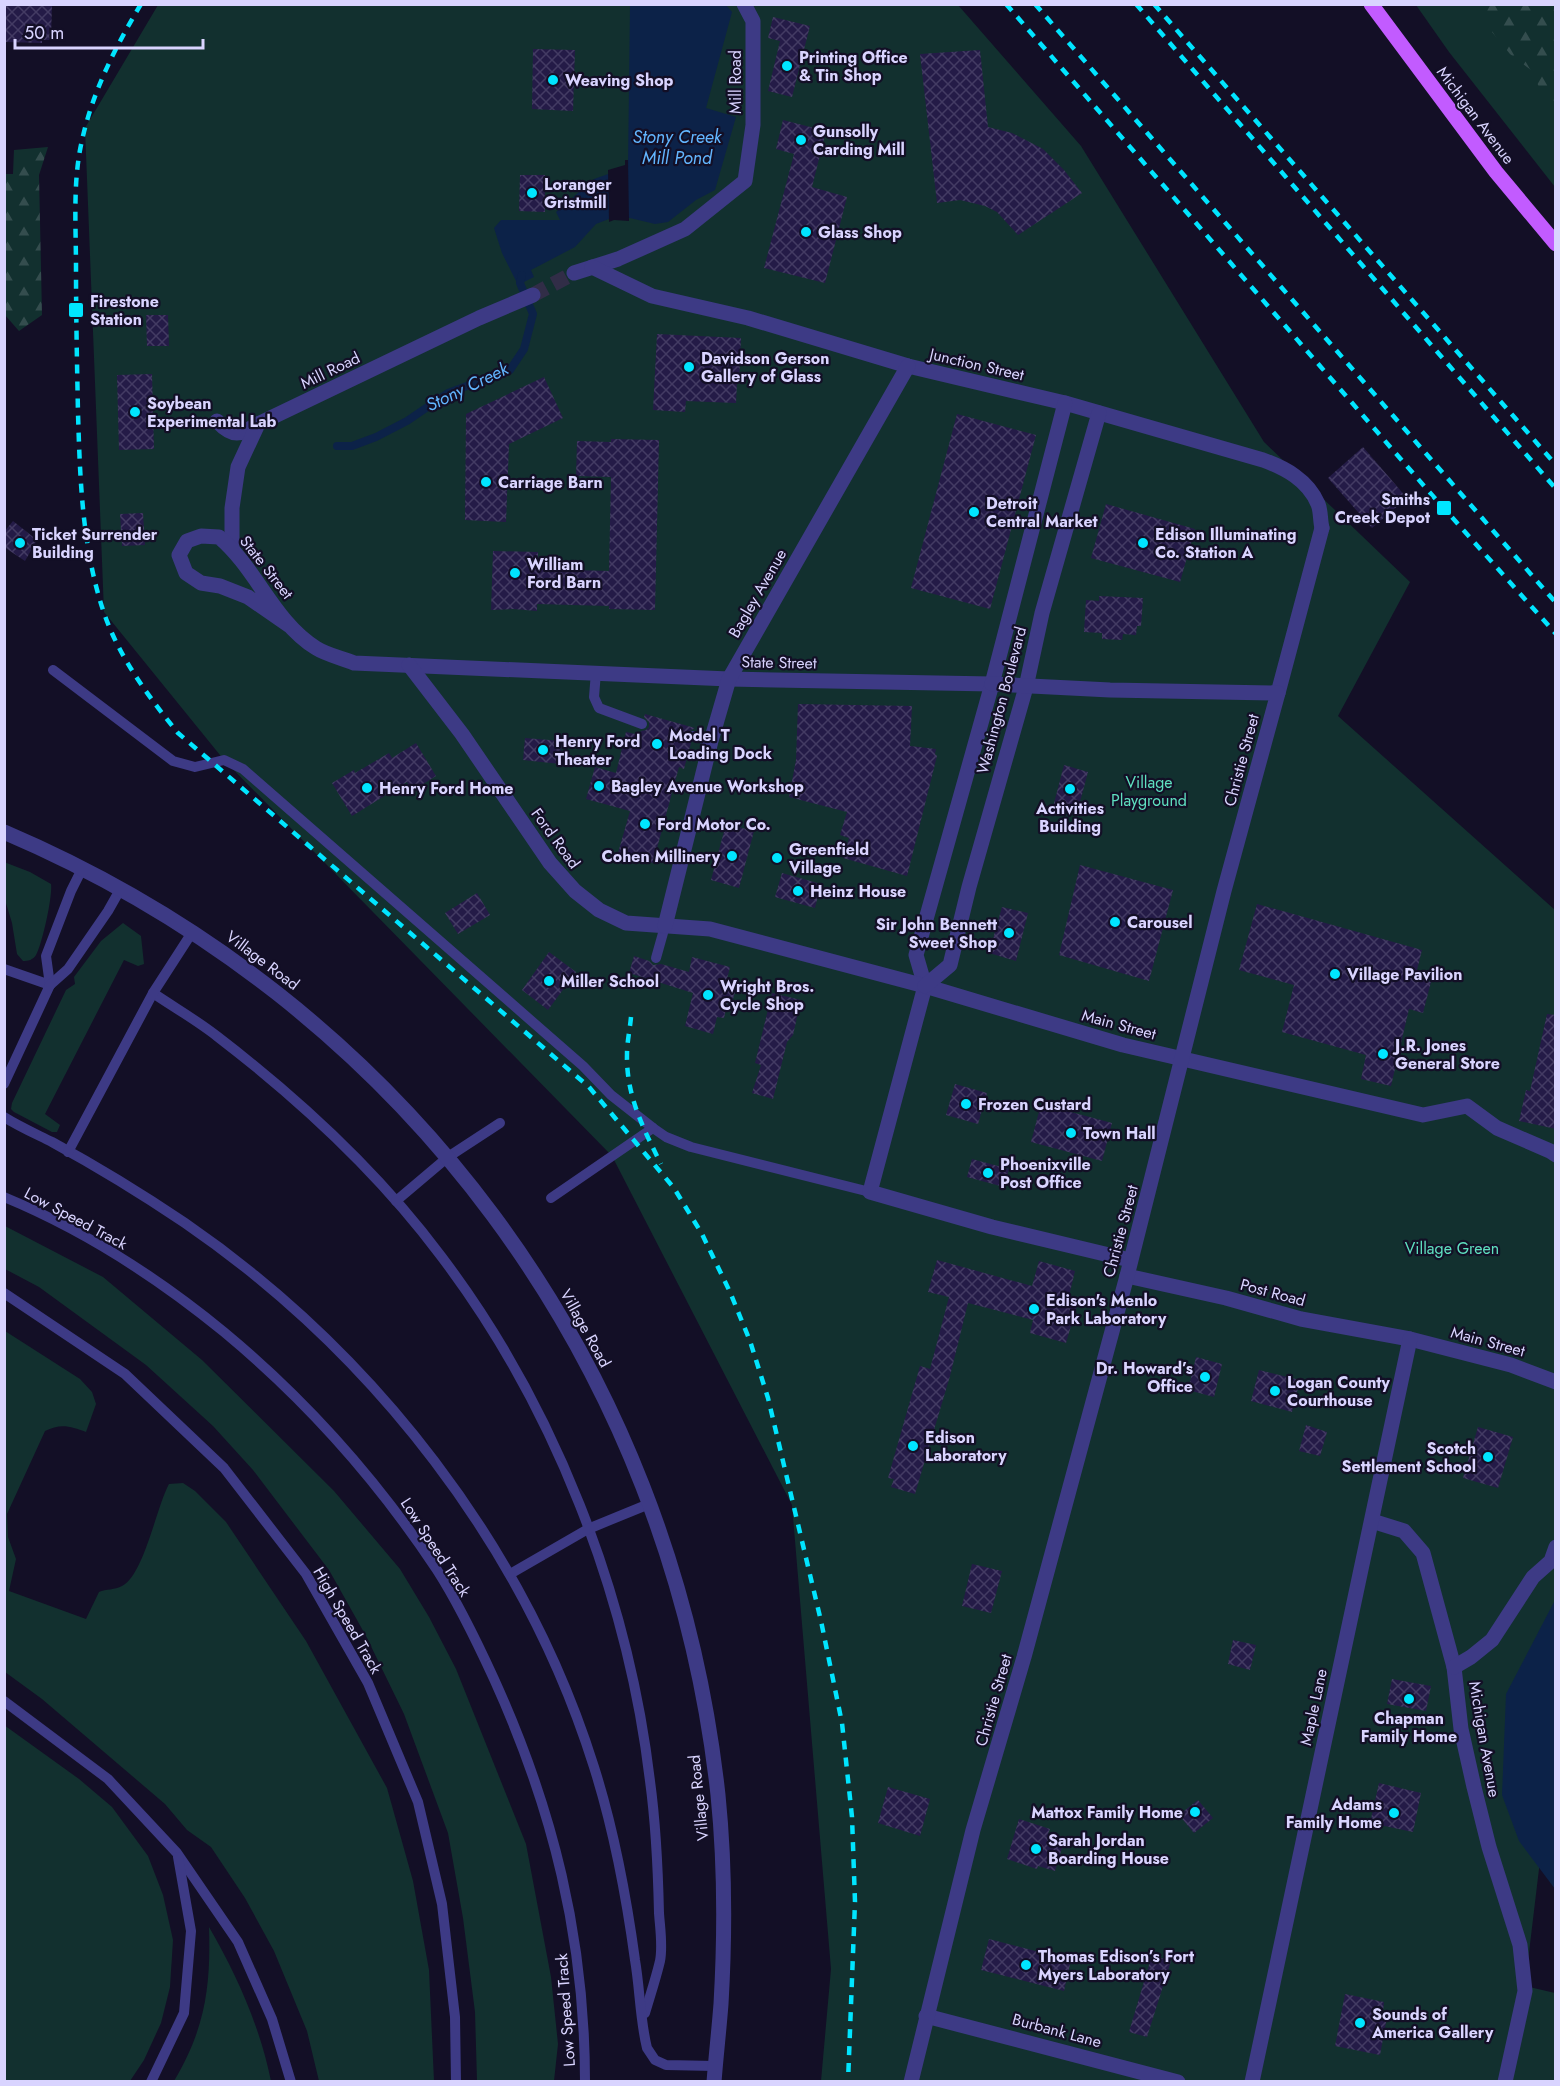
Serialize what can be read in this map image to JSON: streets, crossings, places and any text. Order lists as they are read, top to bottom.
{
  "streets": {
    "main road": ["Michigan Avenue"],
    "street": [
      "Mill Road",
      "Junction Street",
      "State Street",
      "Bagley Avenue",
      "Washington Boulevard",
      "Christie Street",
      "Ford Road",
      "Village Road",
      "Main Street",
      "Post Road",
      "Maple Lane",
      "Burbank Lane"
    ],
    "lane": ["Low Speed Track", "High Speed Track"]
  },
  "crossings": [
    ["Mill Road", "Junction Street"],
    ["Michigan Avenue", "Maple Lane"],
    ["Junction Street", "Bagley Avenue"],
    ["Junction Street", "Washington Boulevard"],
    ["Junction Street", "Christie Street"],
    ["State Street", "Bagley Avenue"],
    ["State Street", "Washington Boulevard"],
    ["State Street", "Christie Street"],
    ["State Street", "Ford Road"],
    ["Bagley Avenue", "Ford Road"],
    ["Bagley Avenue", "Main Street"],
    ["Washington Boulevard", "Main Street"],
    ["Christie Street", "Main Street"],
    ["Christie Street", "Post Road"],
    ["Christie Street", "Burbank Lane"],
    ["Ford Road", "Main Street"],
    ["Main Street", "Post Road"],
    ["Main Street", "Maple Lane"],
    ["Post Road", "Maple Lane"]
  ],
  "water": ["Stony Creek Mill Pond", "Stony Creek"],
  "parks": ["Village Playground", "Village Green"],
  "places": {
    "other": [
      "Printing Office & Tin Shop",
      "Weaving Shop",
      "Gunsolly Carding Mill",
      "Loranger Gristmill",
      "Glass Shop",
      "Davidson Gerson Gallery of Glass",
      "Soybean Experimental Lab",
      "Carriage Barn",
      "Detroit Central Market",
      "Ticket Surrender Building",
      "Edison Illuminating Co. Station A",
      "William Ford Barn",
      "Model T Loading Dock",
      "Henry Ford Theater",
      "Bagley Avenue Workshop",
      "Henry Ford Home",
      "Activities Building",
      "Ford Motor Co.",
      "Cohen Millinery",
      "Greenfield Village",
      "Heinz House",
      "Carousel",
      "Sir John Bennett Sweet Shop",
      "Village Pavilion",
      "Miller School",
      "Wright Bros. Cycle Shop",
      "J.R. Jones General Store",
      "Frozen Custard",
      "Town Hall",
      "Phoenixville Post Office",
      "Edison's Menlo Park Laboratory",
      "Dr. Howard’s Office",
      "Logan County Courthouse",
      "Edison Laboratory",
      "Scotch Settlement School",
      "Chapman Family Home",
      "Mattox Family Home",
      "Adams Family Home",
      "Sarah Jordan Boarding House",
      "Thomas Edison’s Fort Myers Laboratory",
      "Sounds of America Gallery"
    ],
    "transit": ["Firestone Station", "Smiths Creek Depot"]
  },
  "scale_bar": "50 m"
}
